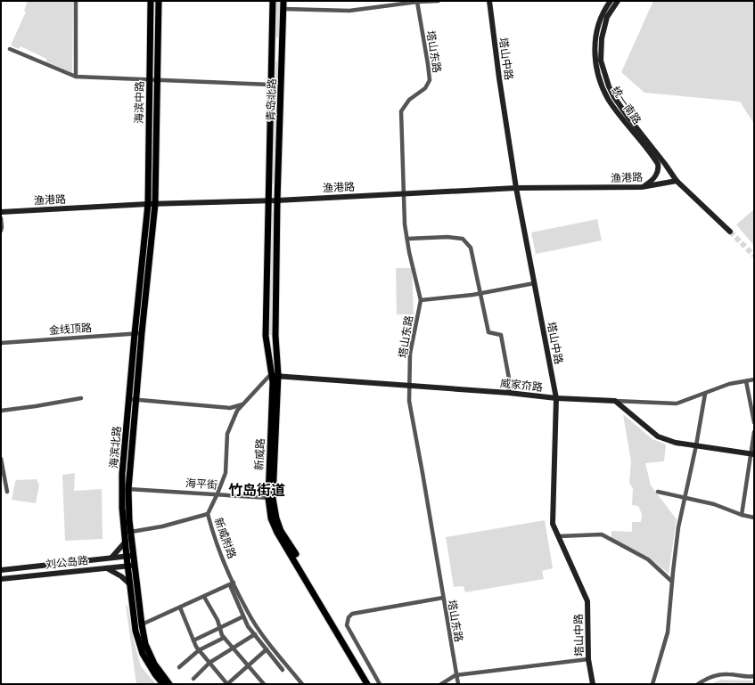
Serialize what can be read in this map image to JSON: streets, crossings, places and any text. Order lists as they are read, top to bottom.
{
  "streets": {
    "main road": [
      "青岛北路",
      "海滨中路",
      "海滨北路",
      "新威路"
    ],
    "street": [
      "塔山东路",
      "塔山中路",
      "统一南路",
      "渔港路",
      "金线顶路",
      "威家夼路",
      "海平街",
      "新威附路",
      "刘公岛路"
    ]
  },
  "crossings": [
    ["塔山东路", "渔港路"],
    ["塔山东路", "威家夼路"],
    ["塔山中路", "渔港路"],
    ["塔山中路", "威家夼路"],
    ["青岛北路", "渔港路"],
    ["青岛北路", "新威路"],
    ["海滨中路", "渔港路"],
    ["海滨中路", "海滨北路"],
    ["统一南路", "渔港路"],
    ["渔港路", "海滨北路"],
    ["渔港路", "新威路"],
    ["金线顶路", "海滨北路"],
    ["威家夼路", "新威路"],
    ["威家夼路", "新威附路"],
    ["海滨北路", "海平街"],
    ["海滨北路", "刘公岛路"],
    ["新威路", "海平街"],
    ["新威路", "新威附路"],
    ["海平街", "新威附路"]
  ],
  "districts": ["竹岛街道"]
}
